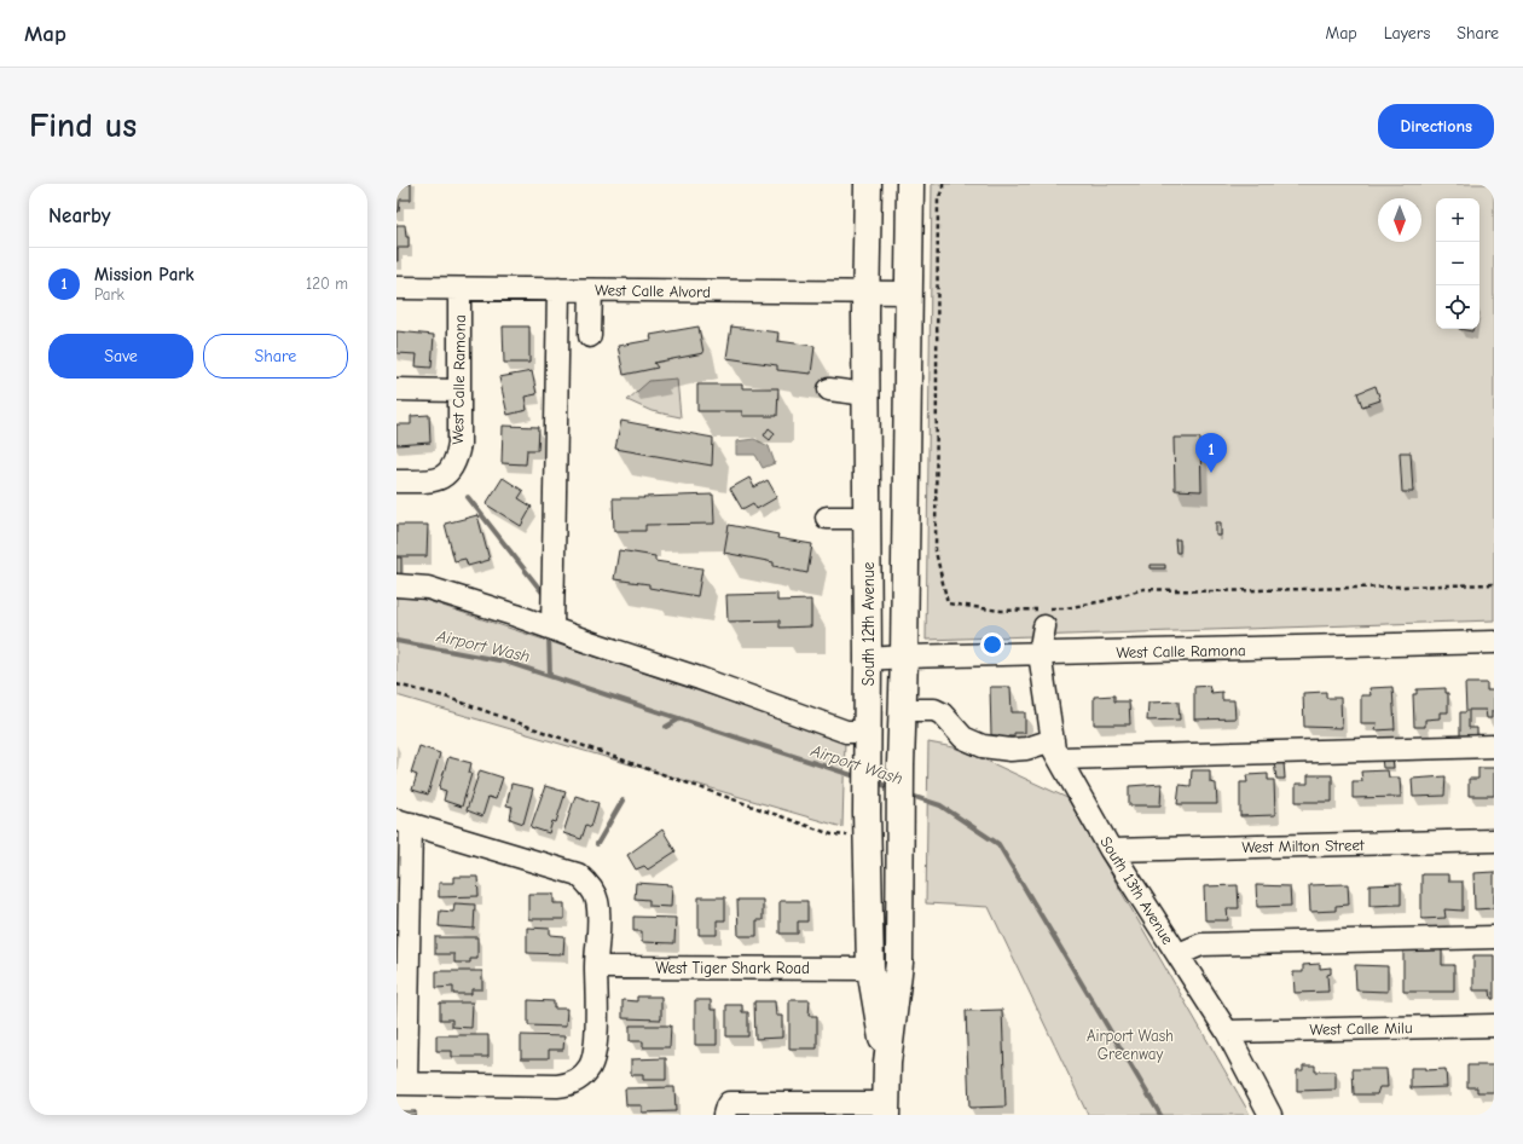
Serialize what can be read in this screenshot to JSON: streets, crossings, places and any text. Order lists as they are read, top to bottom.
{
  "streets": {
    "main road": ["South 12th Avenue"],
    "street": [
      "West Calle Alvord",
      "West Calle Ramona",
      "West Milton Street",
      "South 13th Avenue",
      "West Tiger Shark Road",
      "West Calle Milu"
    ]
  },
  "crossings": [
    ["West Calle Alvord", "West Calle Ramona"],
    ["West Calle Alvord", "South 12th Avenue"],
    ["West Calle Ramona", "South 12th Avenue"],
    ["West Calle Ramona", "South 13th Avenue"],
    ["South 12th Avenue", "West Tiger Shark Road"],
    ["West Milton Street", "South 13th Avenue"],
    ["South 13th Avenue", "West Calle Milu"]
  ],
  "water": ["Airport Wash"],
  "parks": ["Airport Wash Greenway"],
  "north": "bottom",
  "page": {
    "header": "Map",
    "nav": ["Map", "Layers", "Share"],
    "buttons": [
      "Directions",
      ["Save", "Share"]
    ],
    "title": "Find us",
    "heading": "Nearby",
    "map_buttons": ["+", "−"],
    "list": [
      {
        "mark": "1",
        "name": "Mission Park",
        "note": "Park",
        "value": "120 m"
      }
    ],
    "pins": "1"
  }
}
